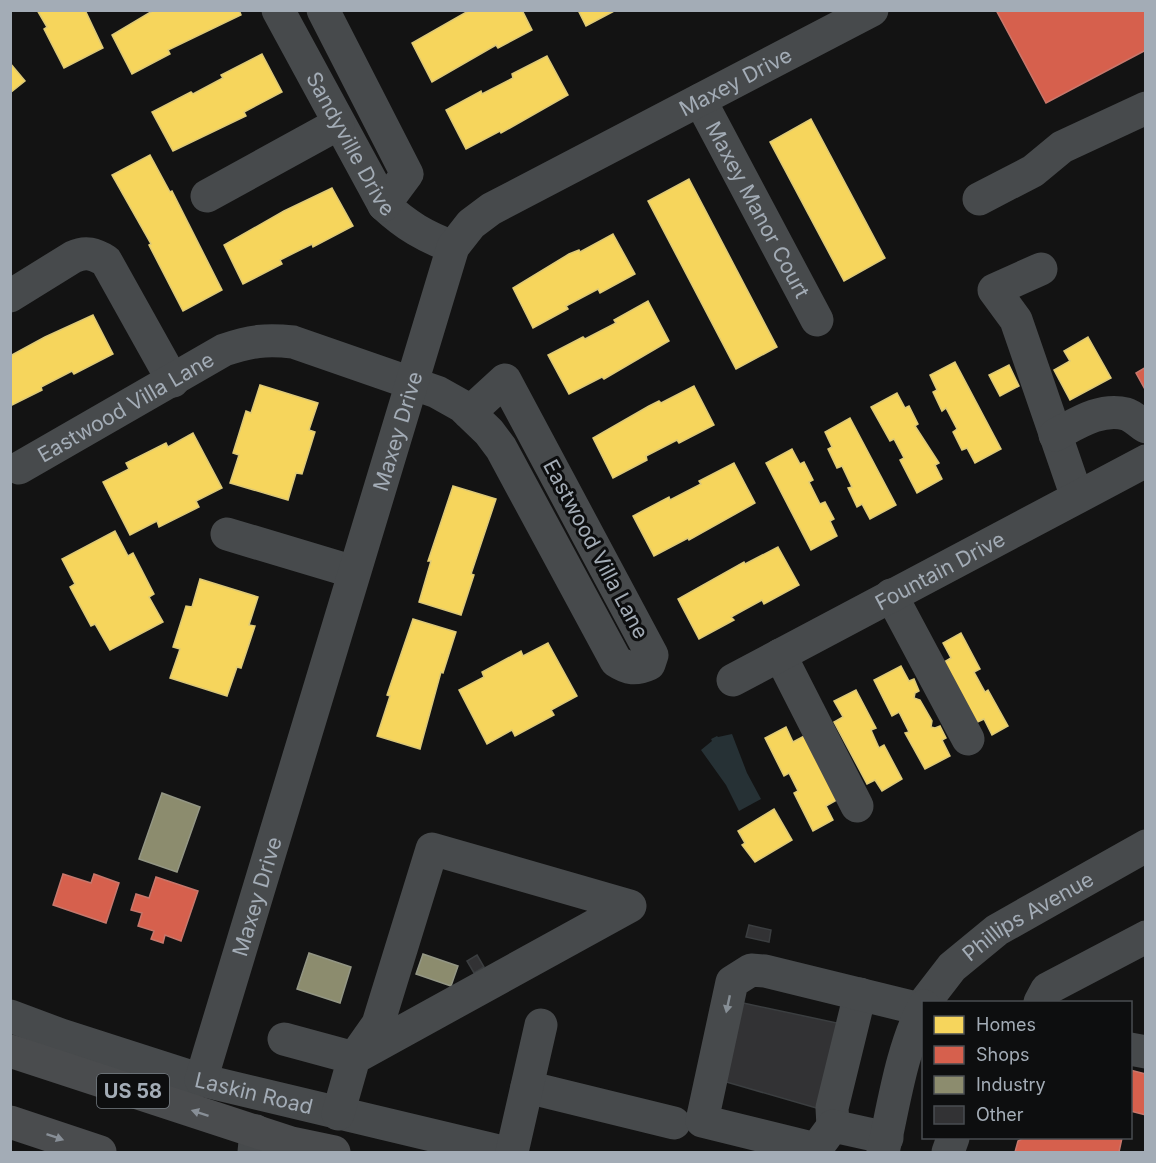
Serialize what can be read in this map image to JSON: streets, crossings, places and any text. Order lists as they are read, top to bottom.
{
  "streets": {
    "main road": ["US 58", "Laskin Road"],
    "street": [
      "Maxey Drive",
      "Sandyville Drive",
      "Maxey Manor Court",
      "Eastwood Villa Lane",
      "Fountain Drive",
      "Phillips Avenue"
    ]
  },
  "crossings": [
    ["Maxey Drive", "Sandyville Drive"],
    ["Maxey Drive", "Maxey Manor Court"],
    ["Maxey Drive", "Eastwood Villa Lane"],
    ["Maxey Drive", "Laskin Road"]
  ],
  "legend": [
    "Homes",
    "Shops",
    "Industry",
    "Other"
  ]
}
